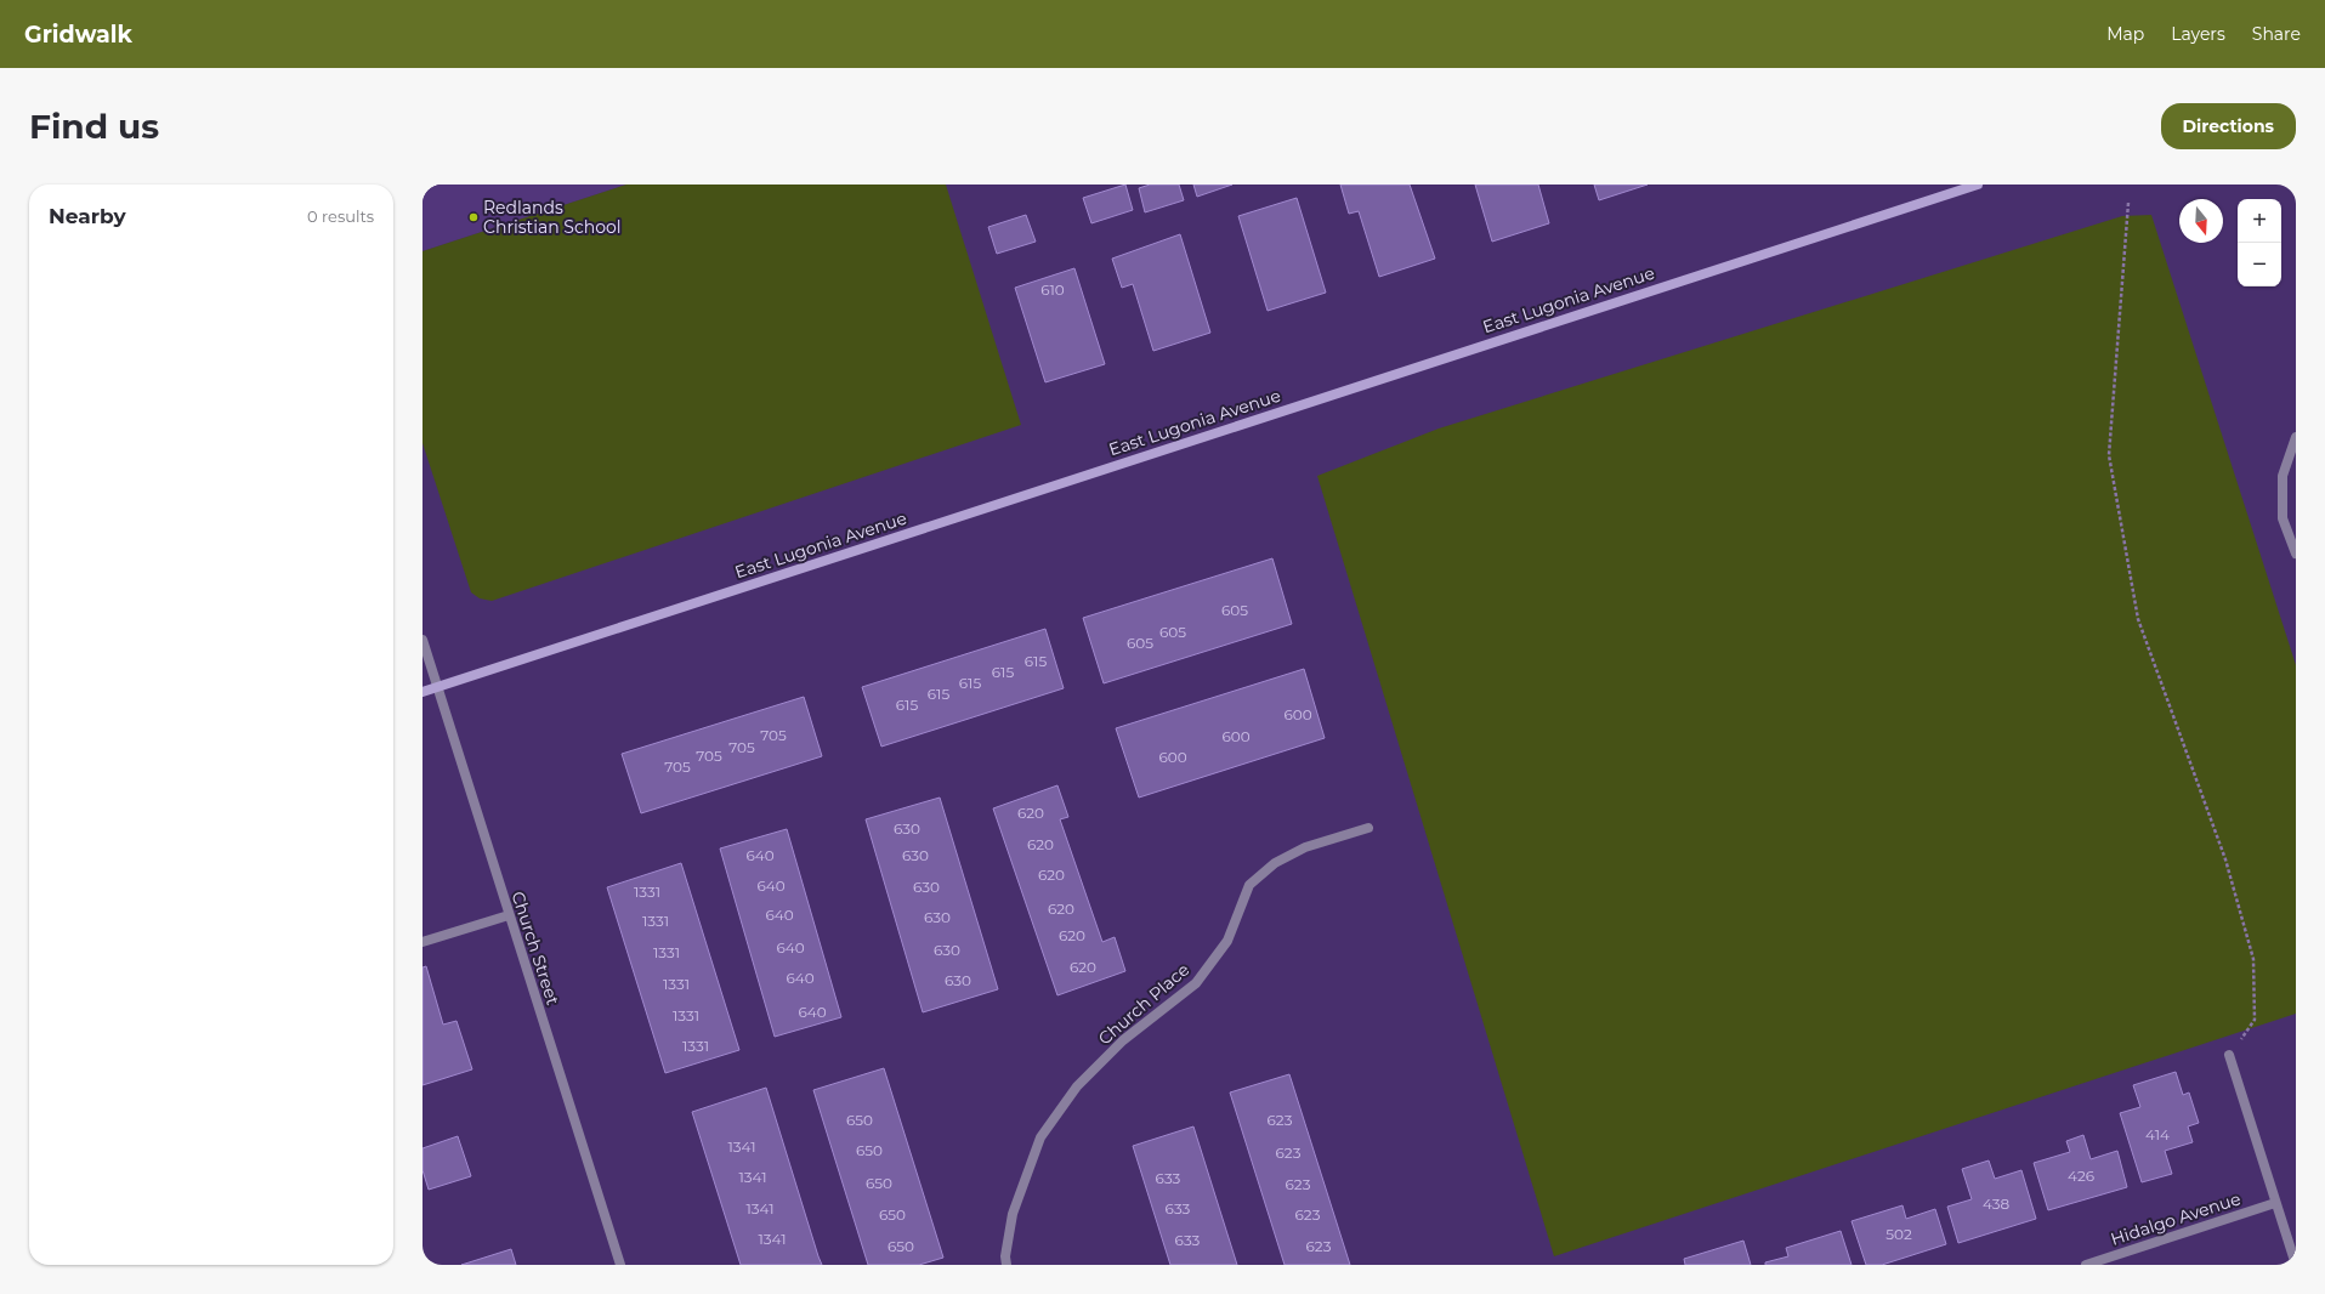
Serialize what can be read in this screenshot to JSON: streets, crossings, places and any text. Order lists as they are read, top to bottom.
{
  "streets": {
    "main road": ["East Lugonia Avenue"],
    "street": ["Church Street", "Church Place", "Hidalgo Avenue"]
  },
  "crossings": [
    ["East Lugonia Avenue", "Church Street"]
  ],
  "places": ["Redlands Christian School"],
  "house_numbers": [
    "610",
    "605",
    "605",
    "605",
    "615",
    "615",
    "615",
    "615",
    "615",
    "600",
    "705",
    "600",
    "705",
    "705",
    "600",
    "705",
    "620",
    "630",
    "620",
    "640",
    "630",
    "620",
    "640",
    "630",
    "1331",
    "620",
    "640",
    "630",
    "1331",
    "620",
    "640",
    "630",
    "1331",
    "620",
    "640",
    "630",
    "1331",
    "640",
    "1331",
    "1331",
    "650",
    "623",
    "414",
    "1341",
    "650",
    "623",
    "426",
    "1341",
    "633",
    "650",
    "623",
    "438",
    "1341",
    "633",
    "650",
    "623",
    "502",
    "1341",
    "633",
    "650",
    "623"
  ],
  "north": "bottom",
  "page": {
    "header": "Gridwalk",
    "nav": ["Map", "Layers", "Share"],
    "buttons": "Directions",
    "title": "Find us",
    "heading": ["Nearby", "0 results"],
    "map_buttons": ["+", "−"]
  }
}
